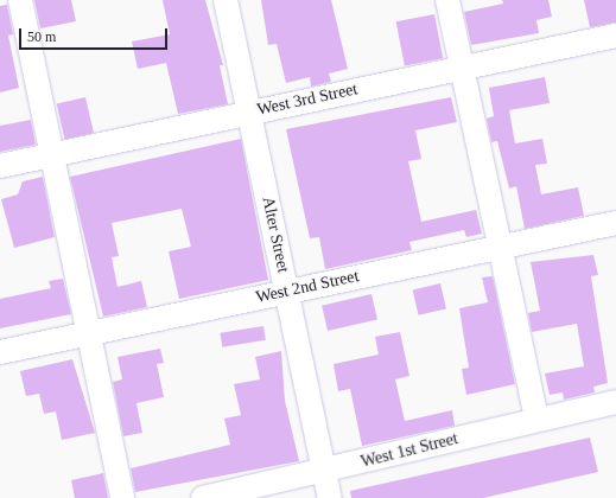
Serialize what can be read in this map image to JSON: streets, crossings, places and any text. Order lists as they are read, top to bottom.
{
  "streets": {
    "street": [
      "West 3rd Street",
      "Alter Street",
      "West 2nd Street",
      "West 1st Street"
    ]
  },
  "crossings": [
    ["West 3rd Street", "Alter Street"],
    ["Alter Street", "West 2nd Street"],
    ["Alter Street", "West 1st Street"]
  ],
  "scale_bar": "50 m"
}
